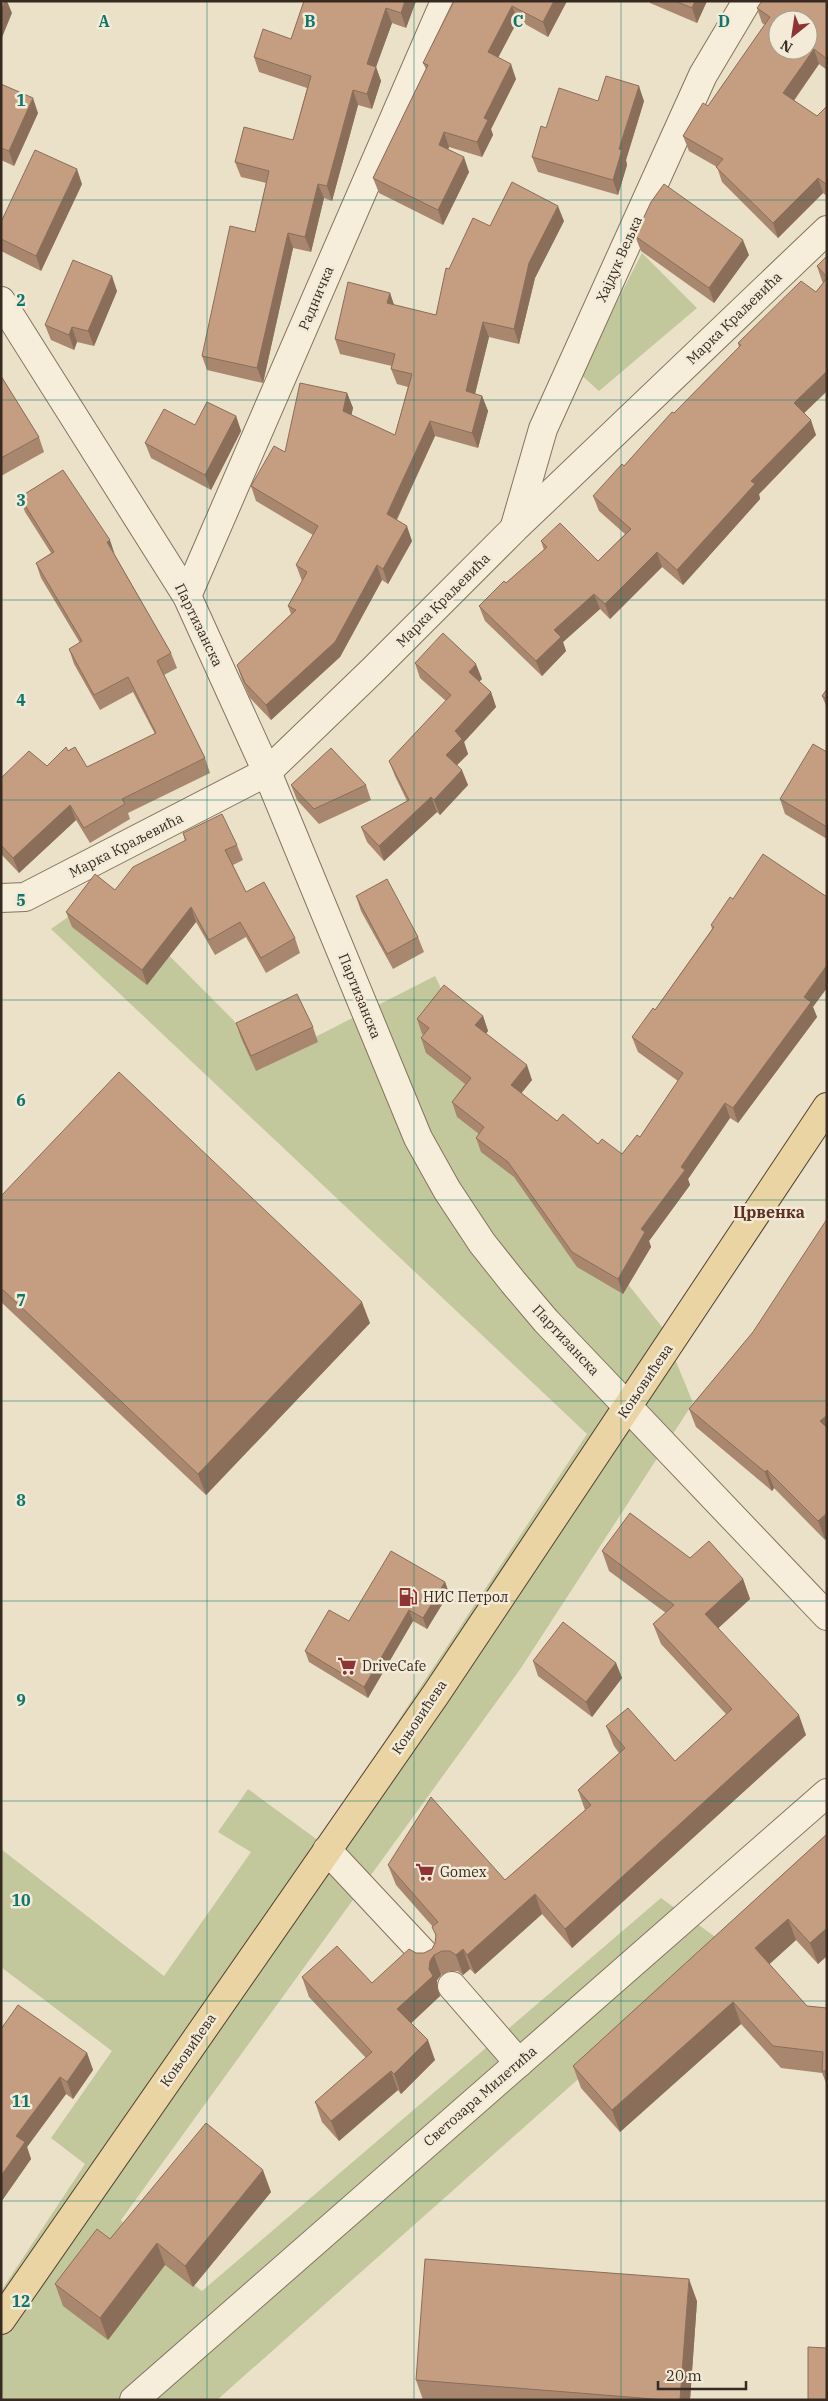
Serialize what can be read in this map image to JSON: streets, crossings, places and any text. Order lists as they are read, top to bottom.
{
  "streets": {
    "main road": ["Коњовићева"],
    "street": [
      "Хајдук Вељка",
      "Радничка",
      "Марка Краљевића",
      "Партизанска",
      "Светозара Милетића"
    ]
  },
  "crossings": [
    ["Хајдук Вељка", "Марка Краљевића"],
    ["Радничка", "Партизанска"],
    ["Марка Краљевића", "Партизанска"],
    ["Партизанска", "Коњовићева"]
  ],
  "districts": ["Црвенка"],
  "places": {
    "fuel station": ["НИС Петрол"],
    "supermarket": ["DriveCafe", "Gomex"]
  },
  "scale_bar": "20 m",
  "north": "bottom left",
  "grid": {
    "columns": [
      "A",
      "B",
      "C",
      "D"
    ],
    "rows": [
      "1",
      "2",
      "3",
      "4",
      "5",
      "6",
      "7",
      "8",
      "9",
      "10",
      "11",
      "12"
    ]
  }
}
